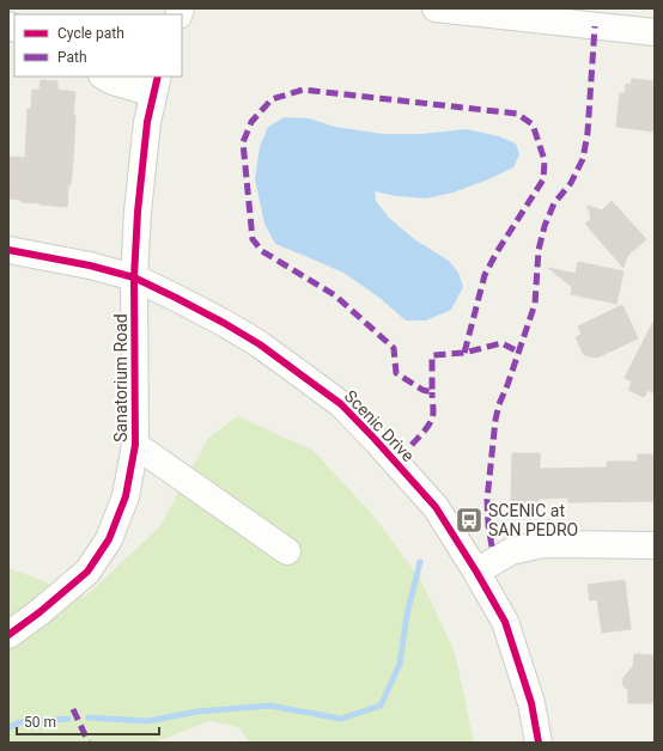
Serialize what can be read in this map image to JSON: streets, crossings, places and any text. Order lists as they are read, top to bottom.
{
  "streets": {
    "street": ["Sanatorium Road", "Scenic Drive"]
  },
  "crossings": [
    ["Sanatorium Road", "Scenic Drive"]
  ],
  "places": {
    "bus stop": ["SCENIC at SAN PEDRO"]
  },
  "legend": ["Cycle path", "Path"],
  "scale_bar": "50 m"
}
